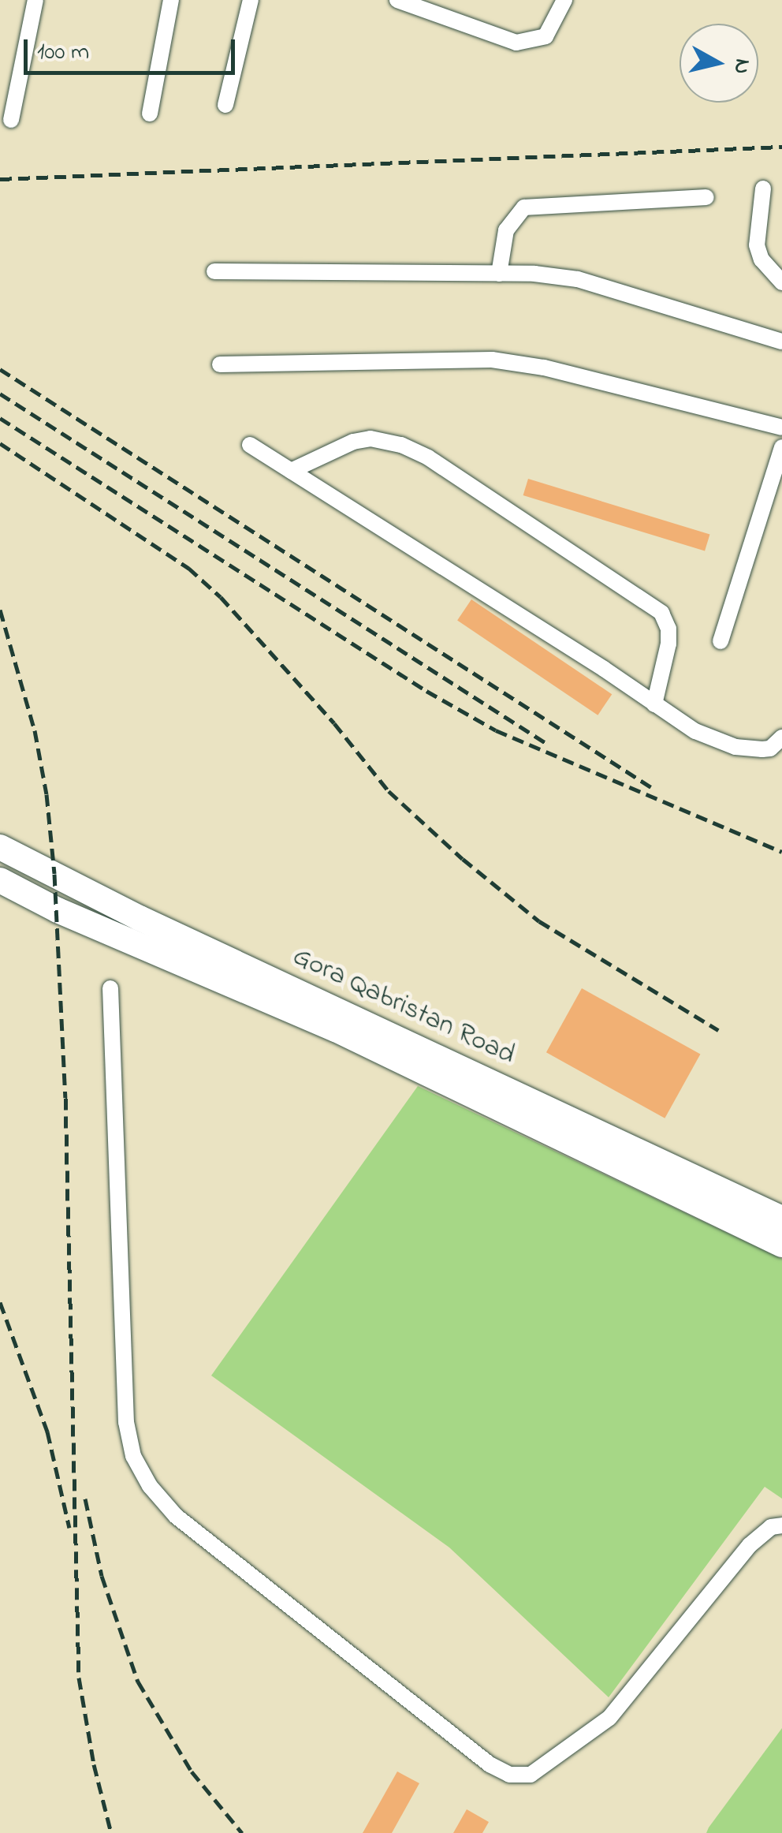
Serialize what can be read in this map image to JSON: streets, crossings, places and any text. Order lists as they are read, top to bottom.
{
  "streets": {
    "main road": ["Gora Qabristan Road"]
  },
  "scale_bar": "100 m",
  "north": "right"
}
